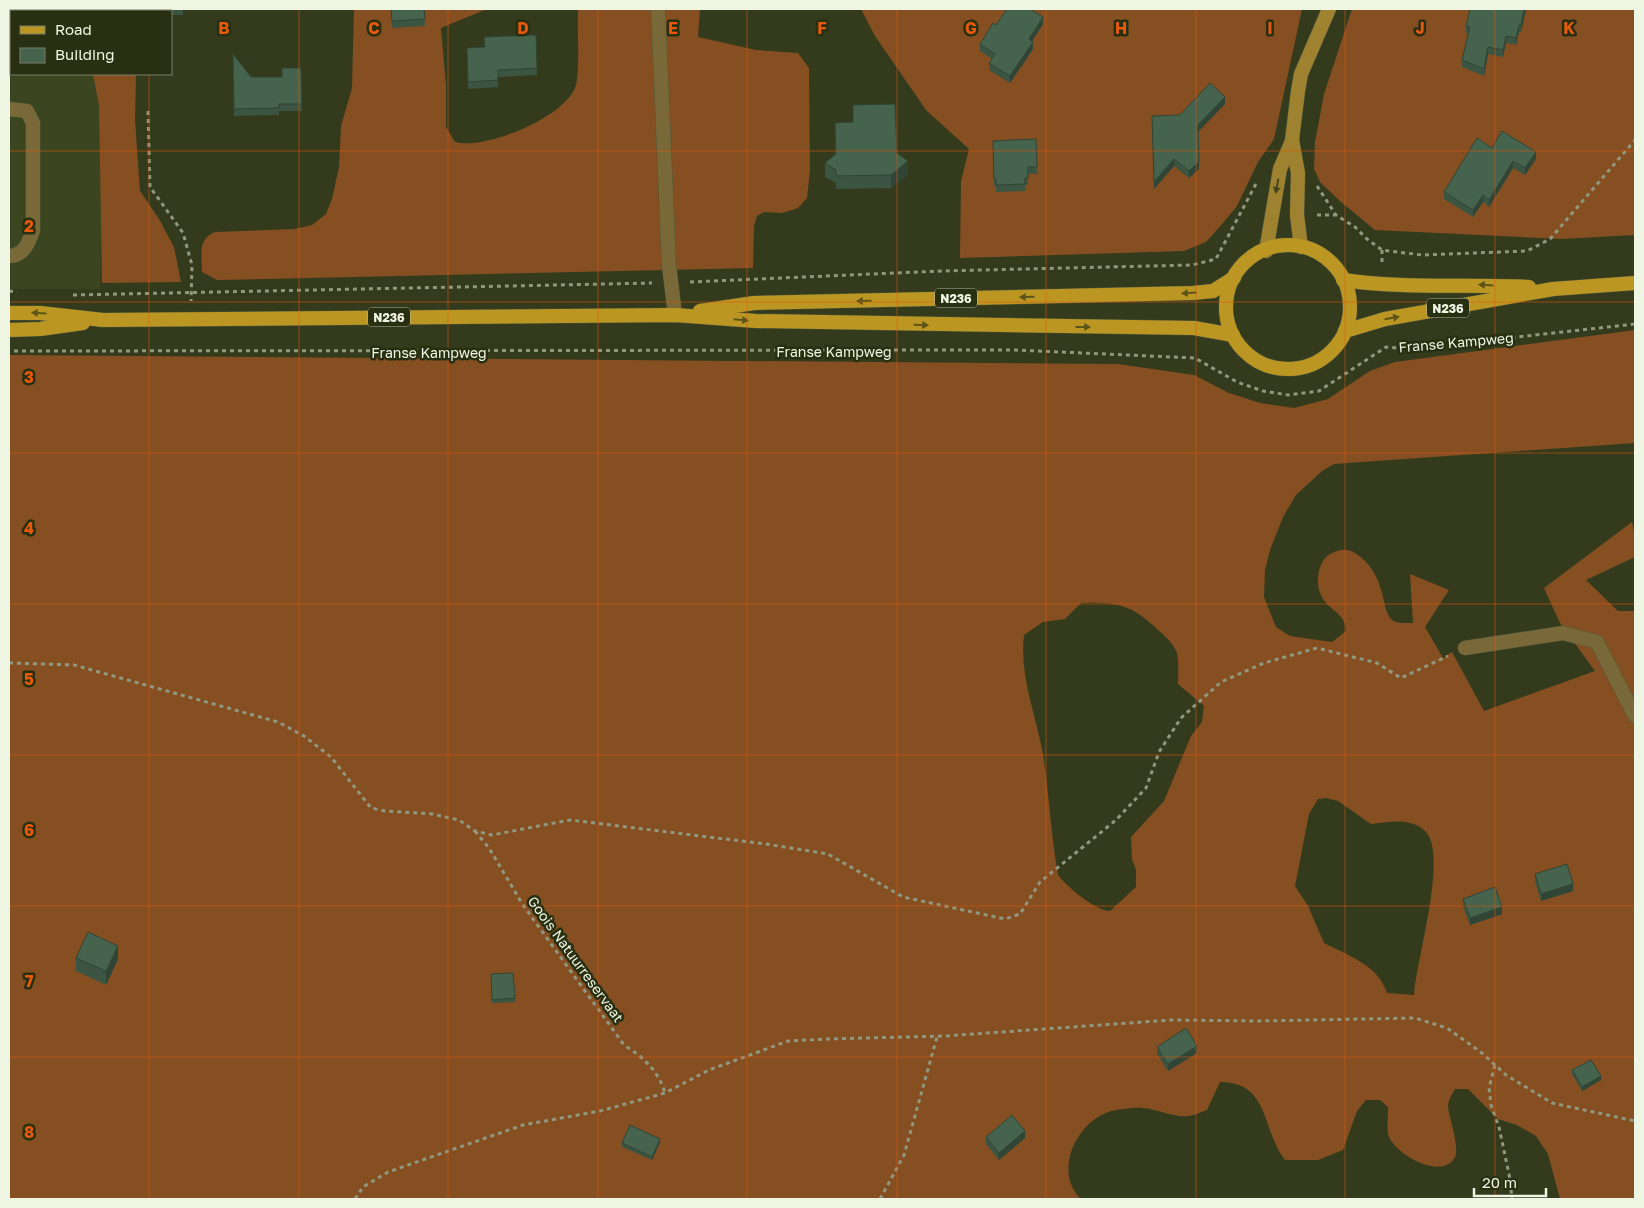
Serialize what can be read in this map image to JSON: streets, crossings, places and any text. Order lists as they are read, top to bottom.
{
  "streets": {
    "main road": ["N236", "Franse Kampweg"],
    "path": ["Goois Natuurreservaat"]
  },
  "crossings": [
    ["N236", "Franse Kampweg"]
  ],
  "legend": ["Road", "Building"],
  "scale_bar": "20 m",
  "grid": {
    "columns": [
      "B",
      "C",
      "D",
      "E",
      "F",
      "G",
      "H",
      "I",
      "J",
      "K"
    ],
    "rows": [
      "2",
      "3",
      "4",
      "5",
      "6",
      "7",
      "8"
    ]
  }
}
